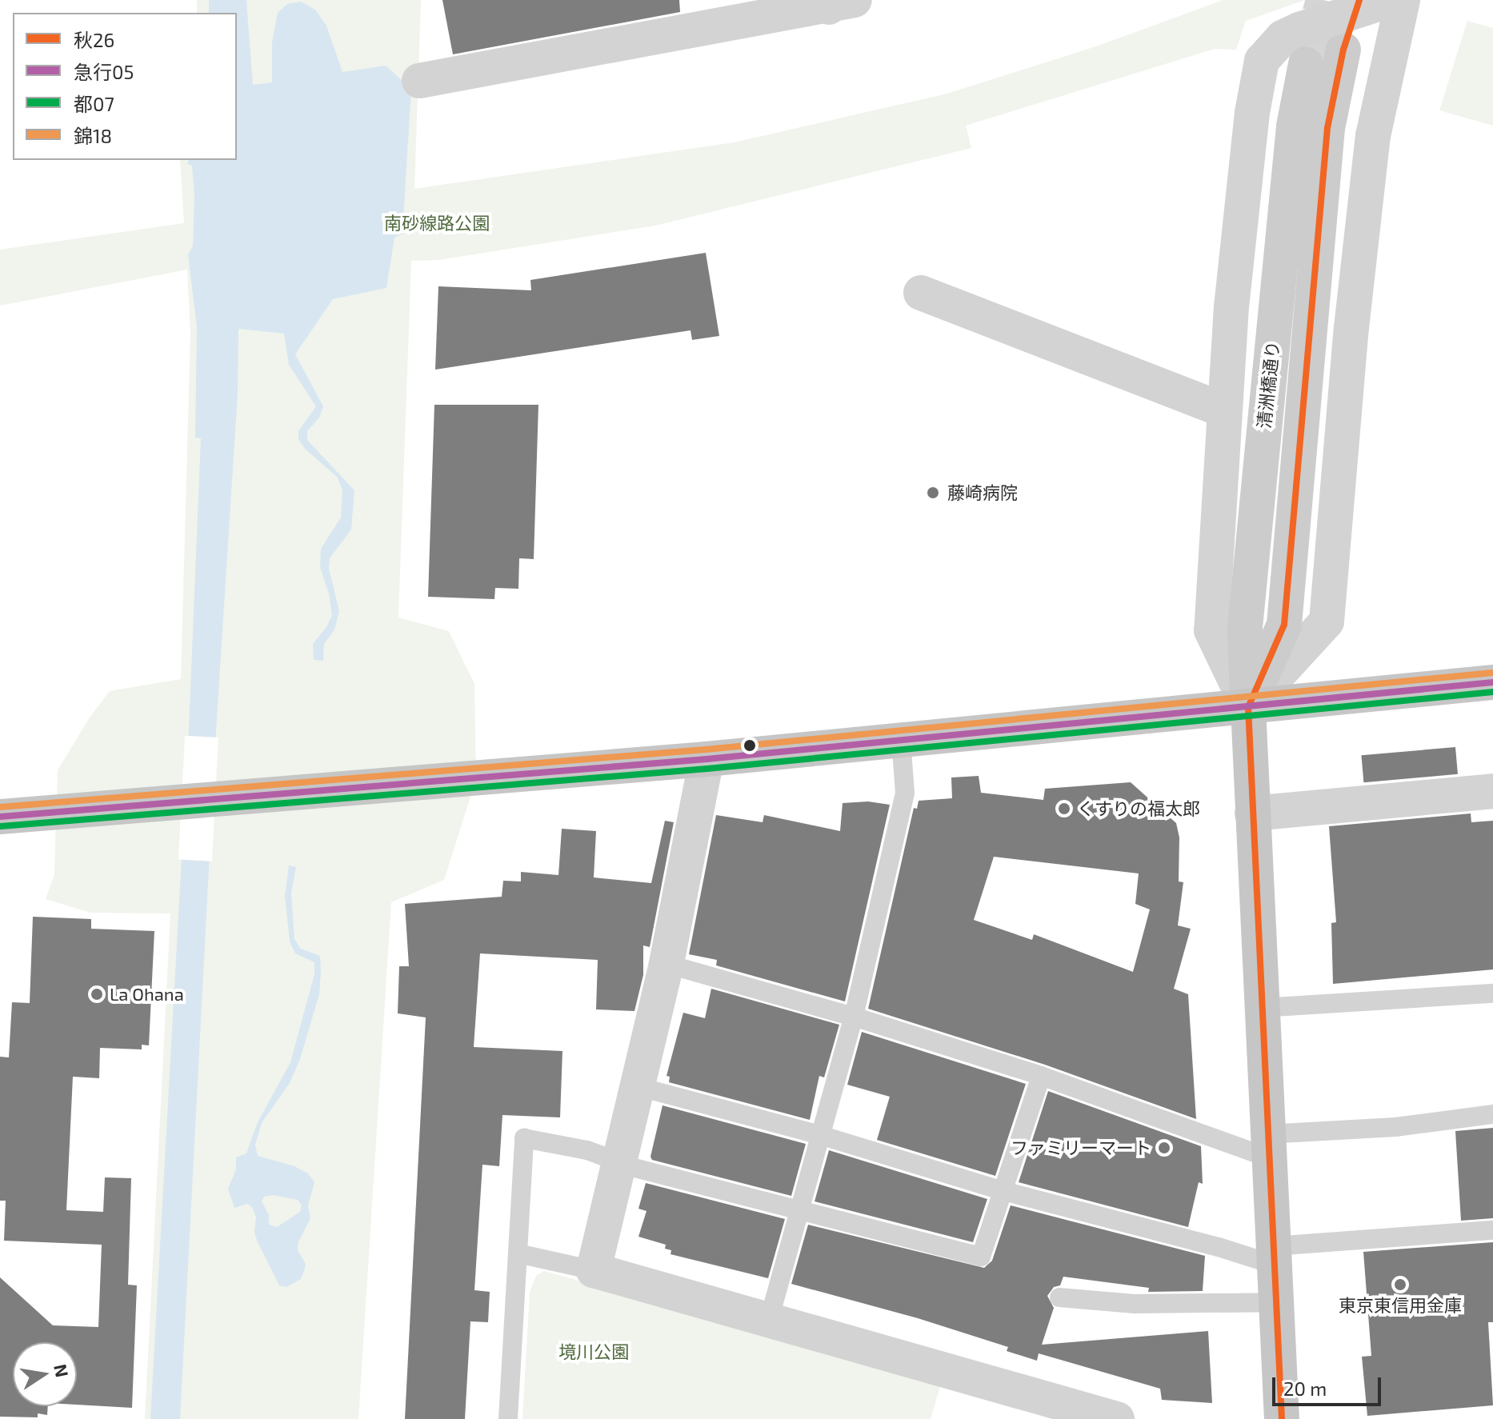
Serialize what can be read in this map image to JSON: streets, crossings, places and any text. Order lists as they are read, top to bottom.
{
  "streets": {
    "main road": ["清洲橋通り"]
  },
  "parks": ["南砂線路公園", "境川公園"],
  "places": [
    "藤崎病院",
    "くすりの福太郎",
    "La Ohana",
    "ファミリーマート",
    "東京東信用金庫"
  ],
  "lines": [
    "transit line 秋26",
    "transit line 錦18",
    "transit line 急行05",
    "transit line 都07"
  ],
  "legend": [
    "秋26",
    "急行05",
    "都07",
    "錦18"
  ],
  "scale_bar": "20 m",
  "north": "right"
}
